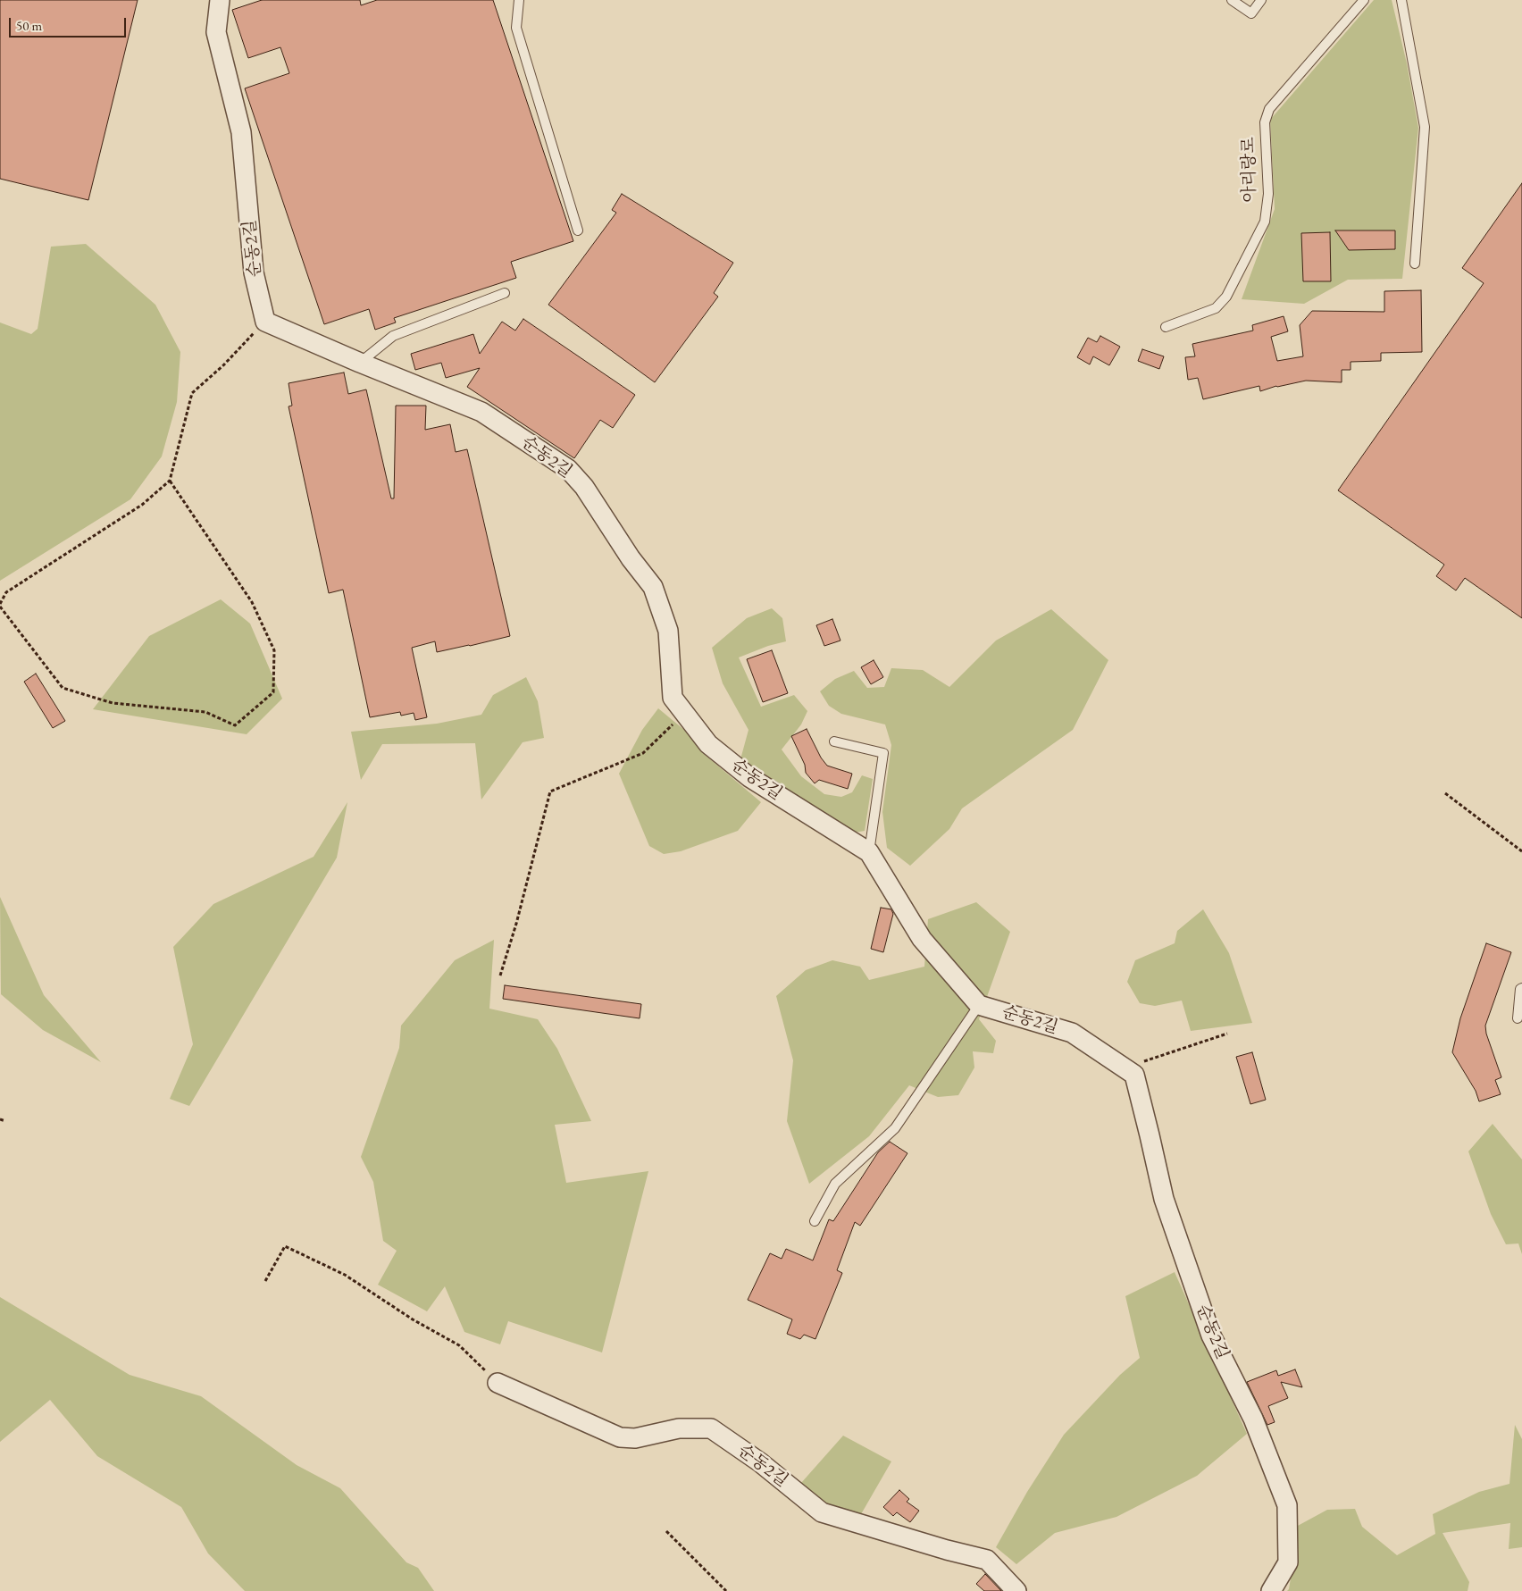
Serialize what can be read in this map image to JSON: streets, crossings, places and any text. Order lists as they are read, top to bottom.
{
  "streets": {
    "street": ["순동2길"],
    "lane": ["아리랑로"]
  },
  "scale_bar": "50 m"
}
